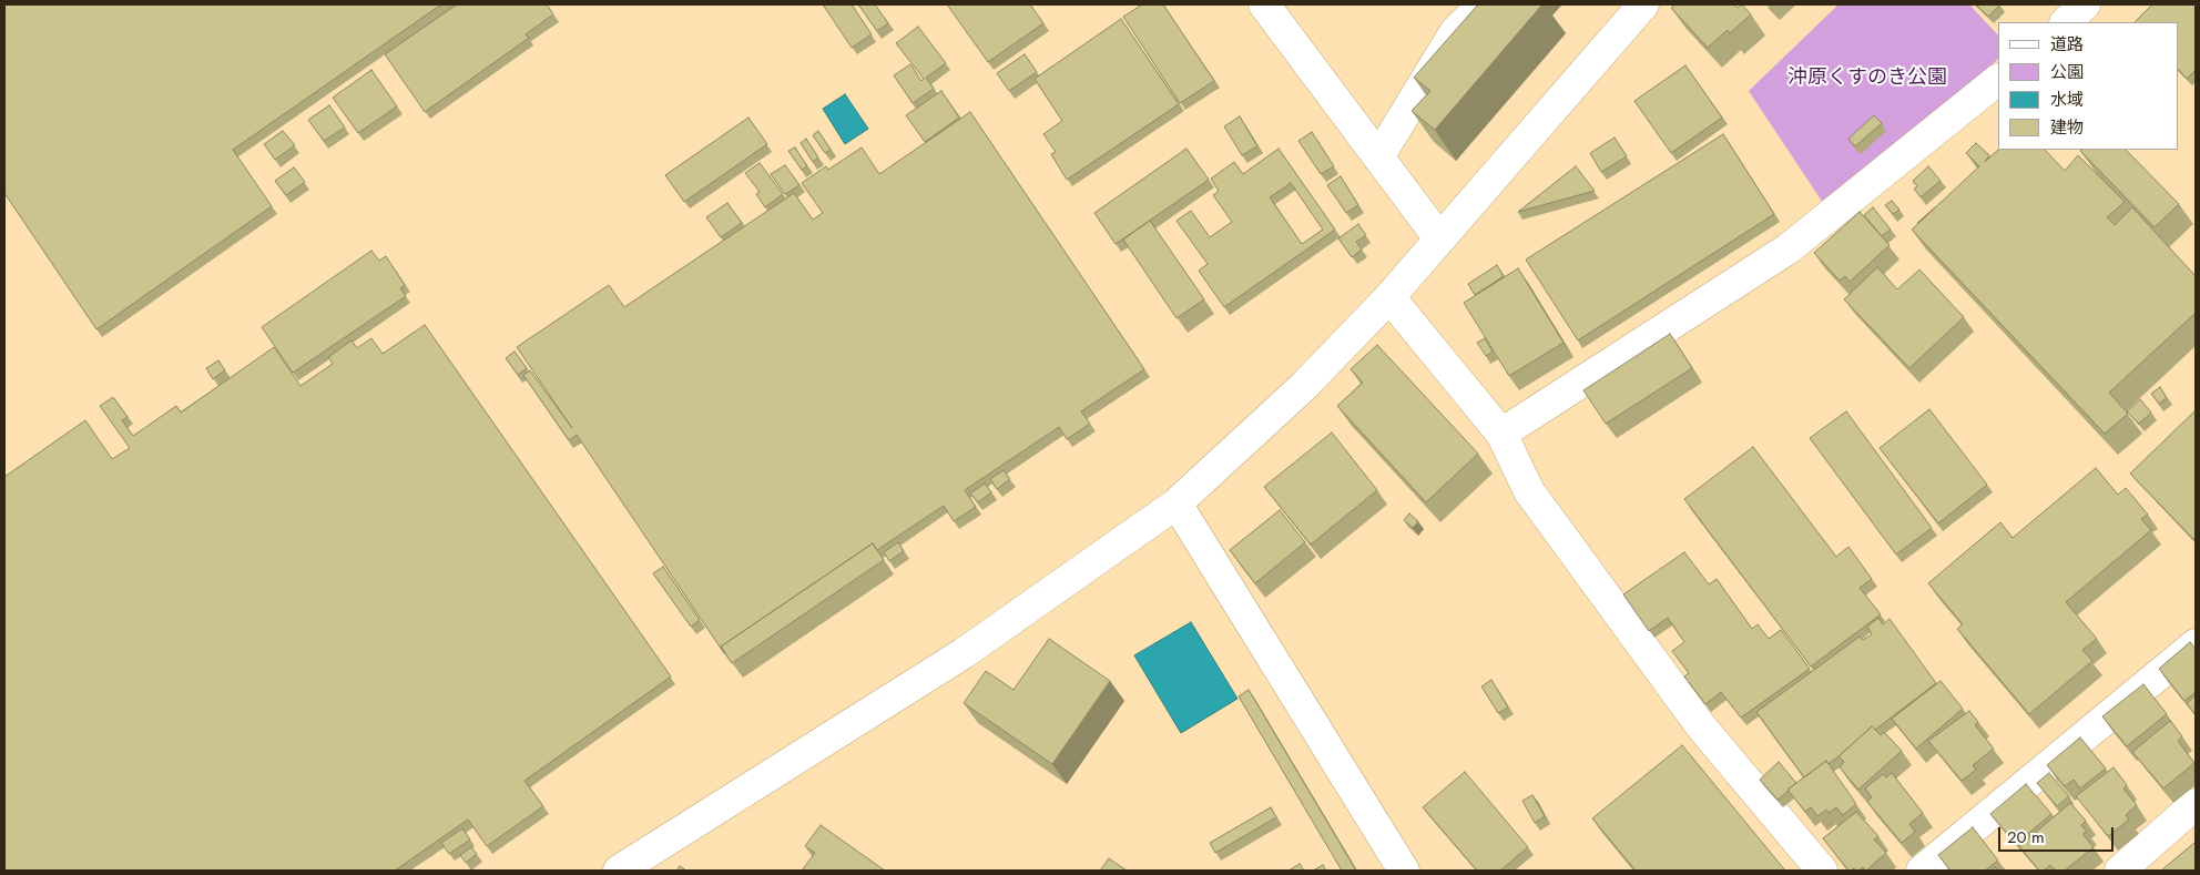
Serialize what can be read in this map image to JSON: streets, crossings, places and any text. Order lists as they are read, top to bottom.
{
  "parks": ["沖原くすのき公園"],
  "legend": [
    "道路",
    "公園",
    "水域",
    "建物"
  ],
  "scale_bar": "20 m"
}
